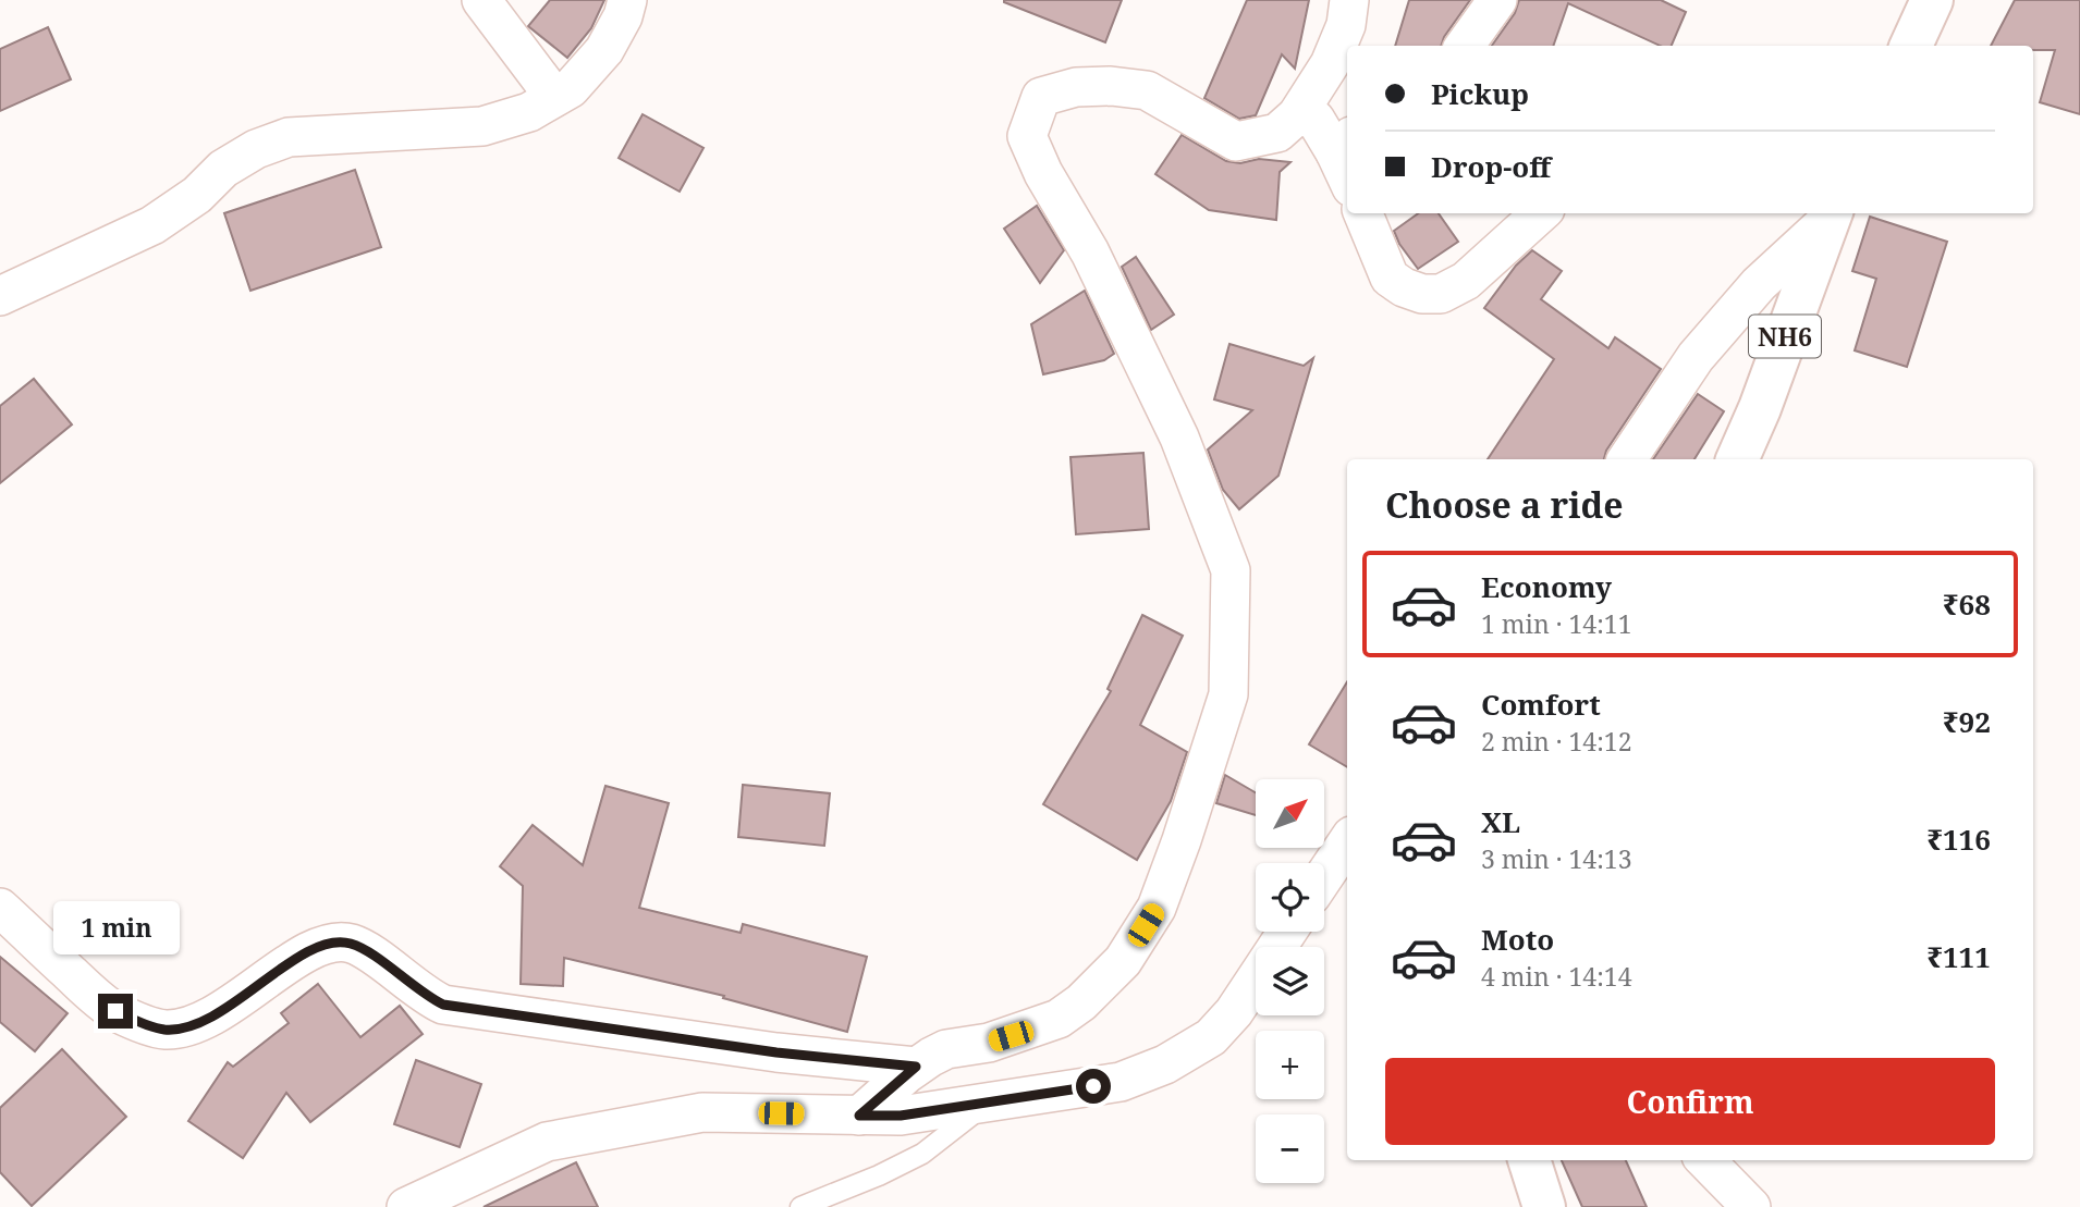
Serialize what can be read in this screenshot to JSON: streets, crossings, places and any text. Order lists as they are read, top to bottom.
{
  "streets": {
    "highway": ["NH6"]
  },
  "north": "top right",
  "page": {
    "banner": ["Pickup", "Drop-off"],
    "heading": "Choose a ride",
    "list": [
      {
        "name": "Economy",
        "note": "1 min · 14:11",
        "value": "₹68"
      },
      {
        "name": "Comfort",
        "note": "2 min · 14:12",
        "value": "₹92"
      },
      {
        "name": "XL",
        "note": "3 min · 14:13",
        "value": "₹116"
      },
      {
        "name": "Moto",
        "note": "4 min · 14:14",
        "value": "₹111"
      }
    ],
    "map_buttons": ["+", "−"],
    "bubble": "1 min",
    "buttons": "Confirm"
  }
}
